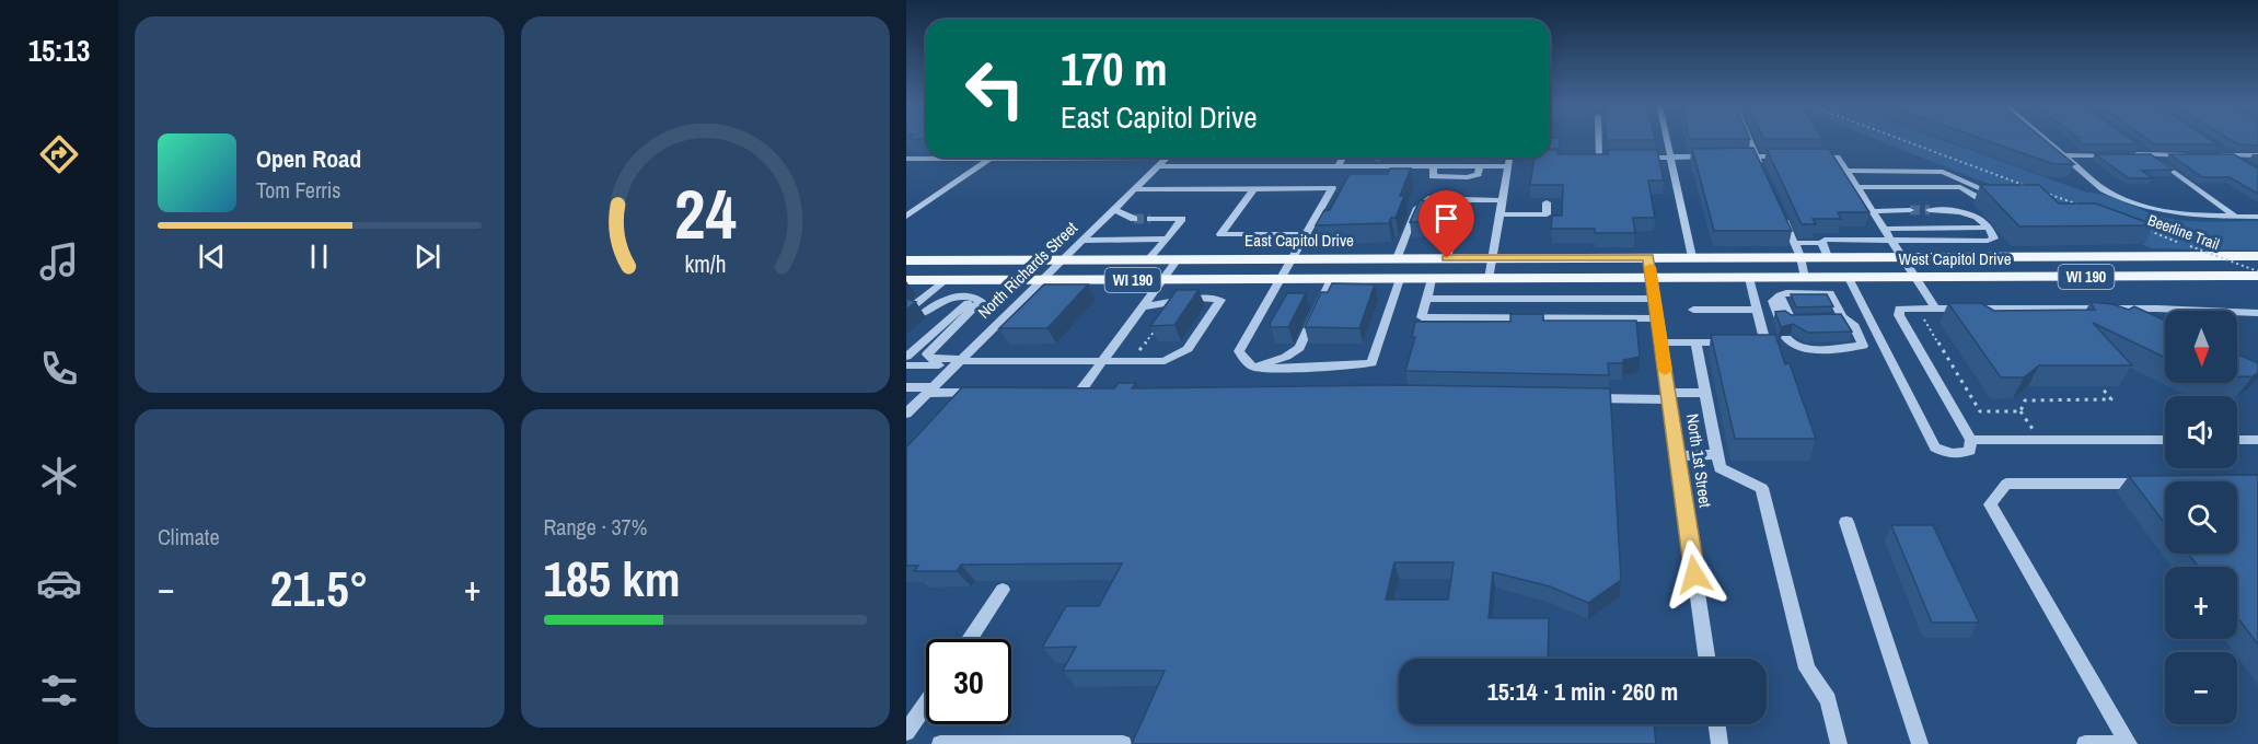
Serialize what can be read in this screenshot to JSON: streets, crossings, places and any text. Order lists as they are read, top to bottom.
{
  "streets": {
    "main road": ["East Capitol Drive", "West Capitol Drive", "WI 190"],
    "street": ["North Richards Street", "North 1st Street"],
    "path": ["Beerline Trail"]
  },
  "crossings": [
    ["Beerline Trail", "West Capitol Drive"],
    ["East Capitol Drive", "West Capitol Drive"],
    ["East Capitol Drive", "North Richards Street"],
    ["East Capitol Drive", "North 1st Street"],
    ["West Capitol Drive", "WI 190"],
    ["West Capitol Drive", "North 1st Street"],
    ["North Richards Street", "WI 190"],
    ["WI 190", "North 1st Street"]
  ],
  "north": "bottom",
  "page": {
    "tabs": "15:13",
    "turn": ["170 m", "East Capitol Drive"],
    "song": ["Open Road", "Tom Ferris"],
    "map_buttons": ["+", "−"],
    "tile": [
      "Climate",
      ["Range · 37%", "185 km"]
    ],
    "heat": ["−", "21.5°", "+"],
    "limit": "30",
    "trip": "15:14 · 1 min · 260 m",
    "gauge": ["24", "km/h"]
  }
}
